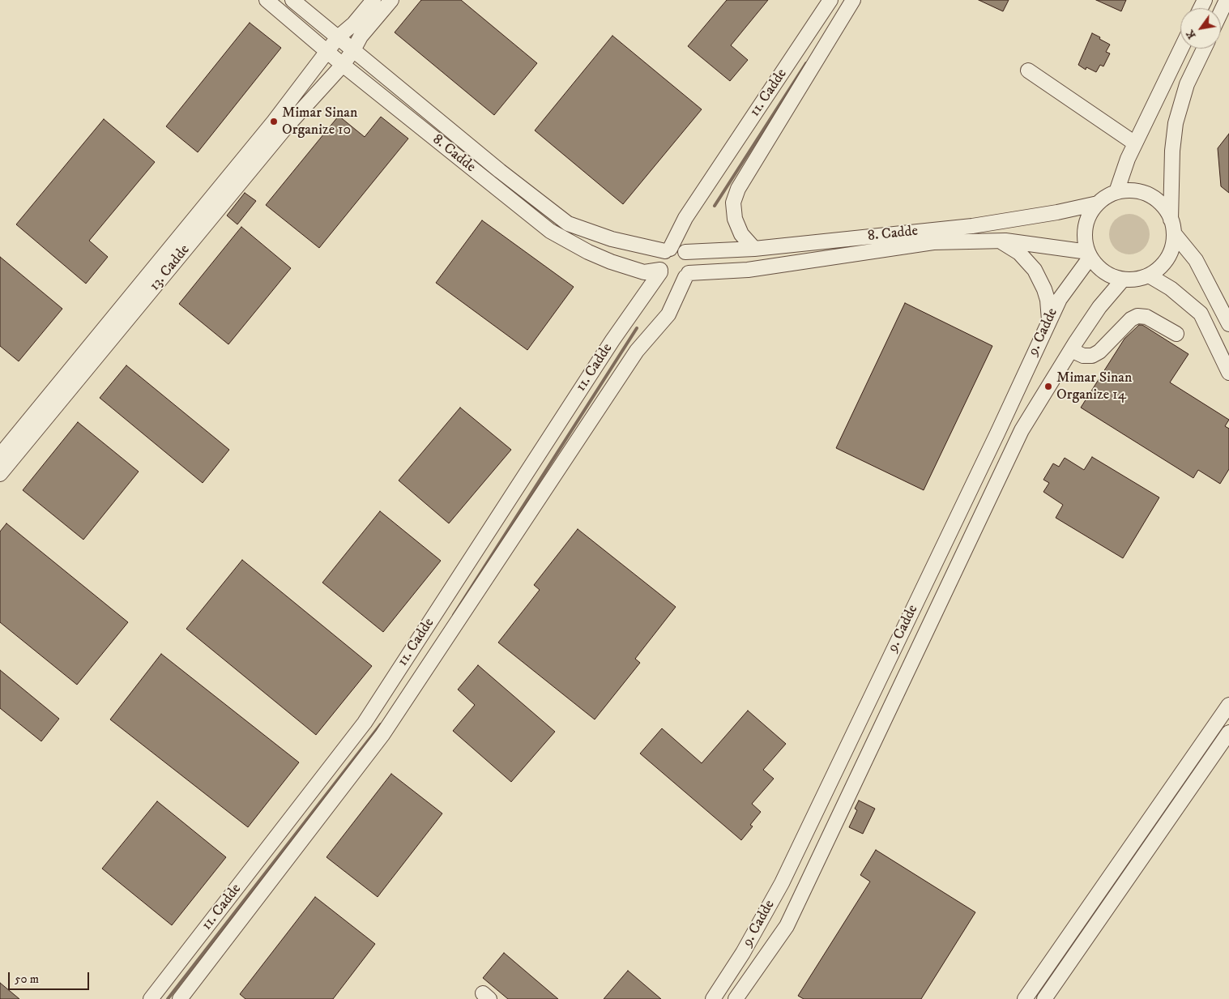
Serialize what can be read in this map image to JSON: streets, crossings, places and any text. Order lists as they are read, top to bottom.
{
  "streets": {
    "street": [
      "11. Cadde",
      "8. Cadde",
      "13. Cadde",
      "9. Cadde"
    ]
  },
  "crossings": [
    ["11. Cadde", "8. Cadde"],
    ["8. Cadde", "13. Cadde"],
    ["8. Cadde", "9. Cadde"]
  ],
  "places": ["Mimar Sinan Organize 10", "Mimar Sinan Organize 14"],
  "scale_bar": "50 m",
  "north": "bottom left"
}
